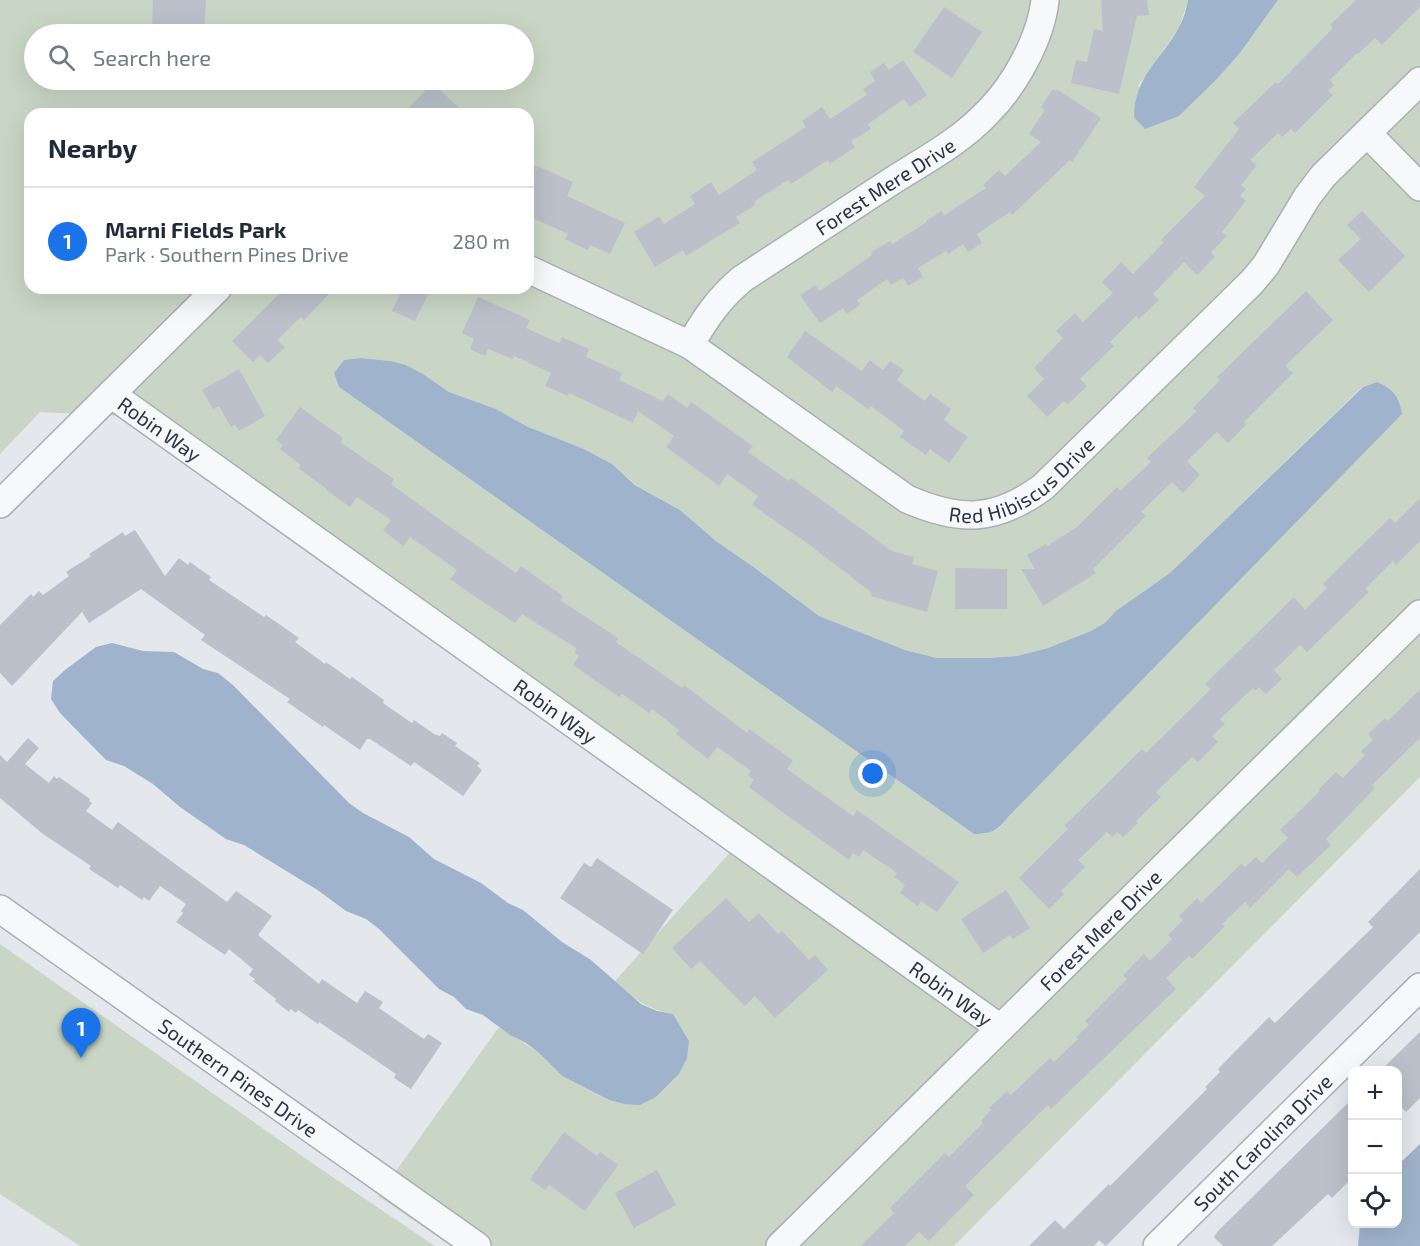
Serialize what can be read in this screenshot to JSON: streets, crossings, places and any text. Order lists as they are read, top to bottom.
{
  "streets": {
    "street": [
      "Forest Mere Drive",
      "Robin Way",
      "Red Hibiscus Drive",
      "Southern Pines Drive",
      "South Carolina Drive"
    ]
  },
  "crossings": [
    ["Forest Mere Drive", "Robin Way"],
    ["Forest Mere Drive", "Red Hibiscus Drive"]
  ],
  "page": {
    "search": "Search here",
    "heading": "Nearby",
    "list": [
      {
        "mark": "1",
        "name": "Marni Fields Park",
        "note": "Park · Southern Pines Drive",
        "value": "280 m"
      }
    ],
    "pins": "1",
    "map_buttons": ["+", "−"]
  }
}
